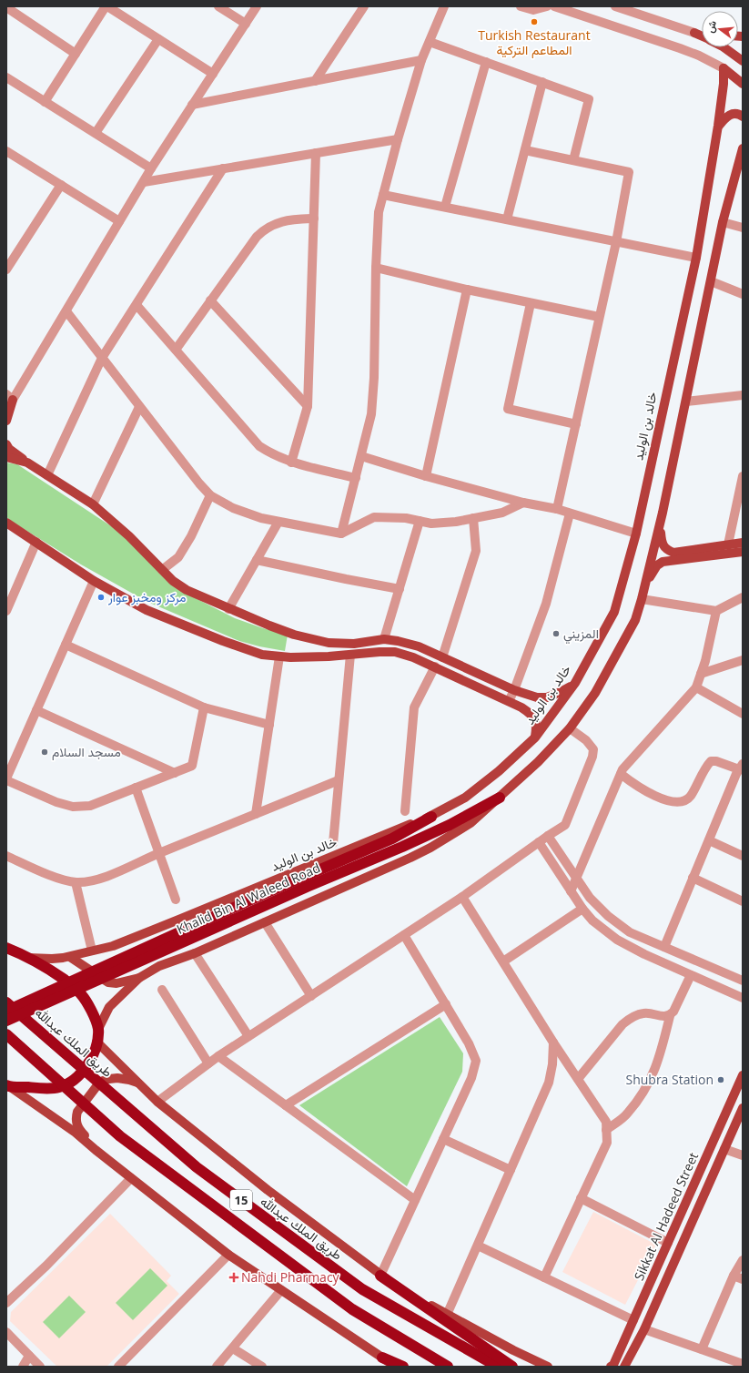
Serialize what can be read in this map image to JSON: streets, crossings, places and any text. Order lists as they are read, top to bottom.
{
  "streets": {
    "highway": [
      "خالد بن الوليد",
      "Khalid Bin Al Waleed Road",
      "طريق الملك عبدالله",
      "15"
    ],
    "main road": ["Sikkat Al Hadeed Street"]
  },
  "crossings": [
    ["خالد بن الوليد", "Khalid Bin Al Waleed Road"]
  ],
  "places": {
    "other": [
      "Turkish Restaurant المطاعم التركية",
      "مركز ومخبز عوار",
      "المزيني",
      "مسجد السلام",
      "Shubra Station"
    ],
    "health": ["Nahdi Pharmacy"]
  },
  "north": "left"
}
